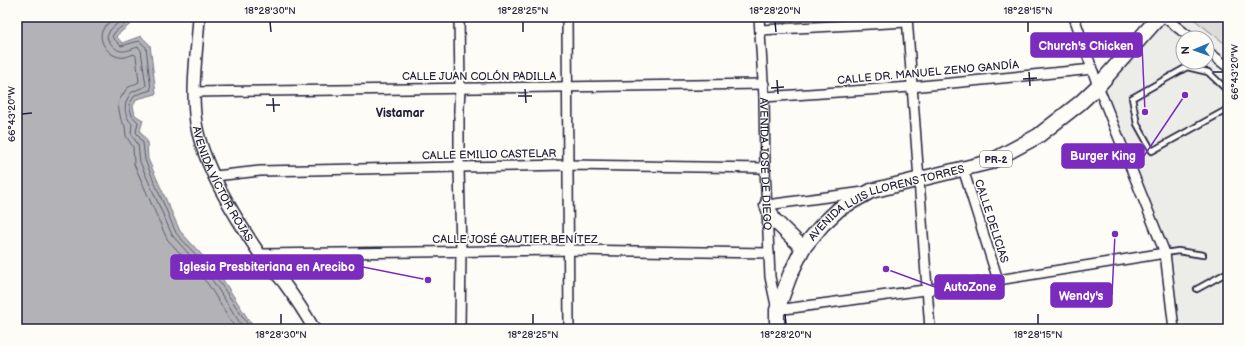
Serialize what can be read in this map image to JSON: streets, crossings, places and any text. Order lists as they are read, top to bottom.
{
  "streets": {
    "main road": ["PR-2", "AVENIDA JOSÉ DE DIEGO", "AVENIDA LUIS LLORENS TORRES"],
    "street": [
      "CALLE DR. MANUEL ZENO GANDÍA",
      "CALLE JUAN COLÓN PADILLA",
      "CALLE EMILIO CASTELAR",
      "AVENIDA VÍCTOR ROJAS",
      "CALLE DELICIAS",
      "CALLE JOSÉ GAUTIER BENÍTEZ"
    ]
  },
  "crossings": [
    ["CALLE DR. MANUEL ZENO GANDÍA", "AVENIDA JOSÉ DE DIEGO"],
    ["CALLE JUAN COLÓN PADILLA", "AVENIDA JOSÉ DE DIEGO"],
    ["CALLE JUAN COLÓN PADILLA", "AVENIDA VÍCTOR ROJAS"],
    ["CALLE EMILIO CASTELAR", "AVENIDA JOSÉ DE DIEGO"],
    ["CALLE EMILIO CASTELAR", "AVENIDA VÍCTOR ROJAS"],
    ["AVENIDA JOSÉ DE DIEGO", "AVENIDA LUIS LLORENS TORRES"],
    ["AVENIDA JOSÉ DE DIEGO", "CALLE JOSÉ GAUTIER BENÍTEZ"],
    ["AVENIDA VÍCTOR ROJAS", "CALLE JOSÉ GAUTIER BENÍTEZ"],
    ["AVENIDA LUIS LLORENS TORRES", "CALLE DELICIAS"]
  ],
  "districts": ["Vistamar"],
  "places": [
    "Burger King",
    "Church's Chicken",
    "Wendy's",
    "AutoZone",
    "Iglesia Presbiteriana en Arecibo"
  ],
  "north": "left",
  "coordinates": [
    "18°28'30\"N",
    "18°28'25\"N",
    "18°28'20\"N",
    "18°28'15\"N",
    "66°43'20\"W"
  ]
}
